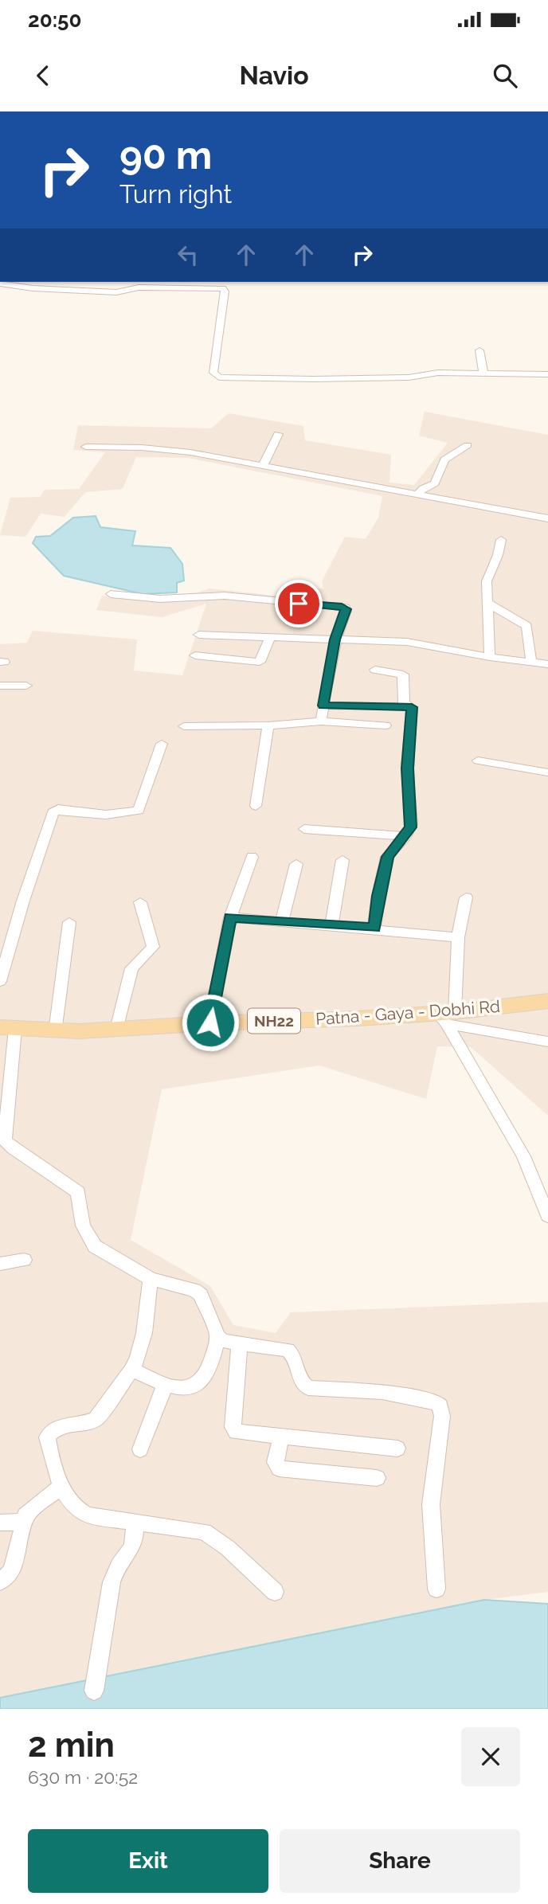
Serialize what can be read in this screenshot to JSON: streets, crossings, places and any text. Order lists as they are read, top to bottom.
{
  "streets": {
    "main road": ["Patna - Gaya - Dobhi Rd", "NH22"]
  },
  "page": {
    "status": "20:50",
    "header": "Navio",
    "turn": ["90 m", "Turn right"],
    "heading": ["2 min", "630 m · 20:52"],
    "buttons": ["Exit", "Share"]
  }
}
